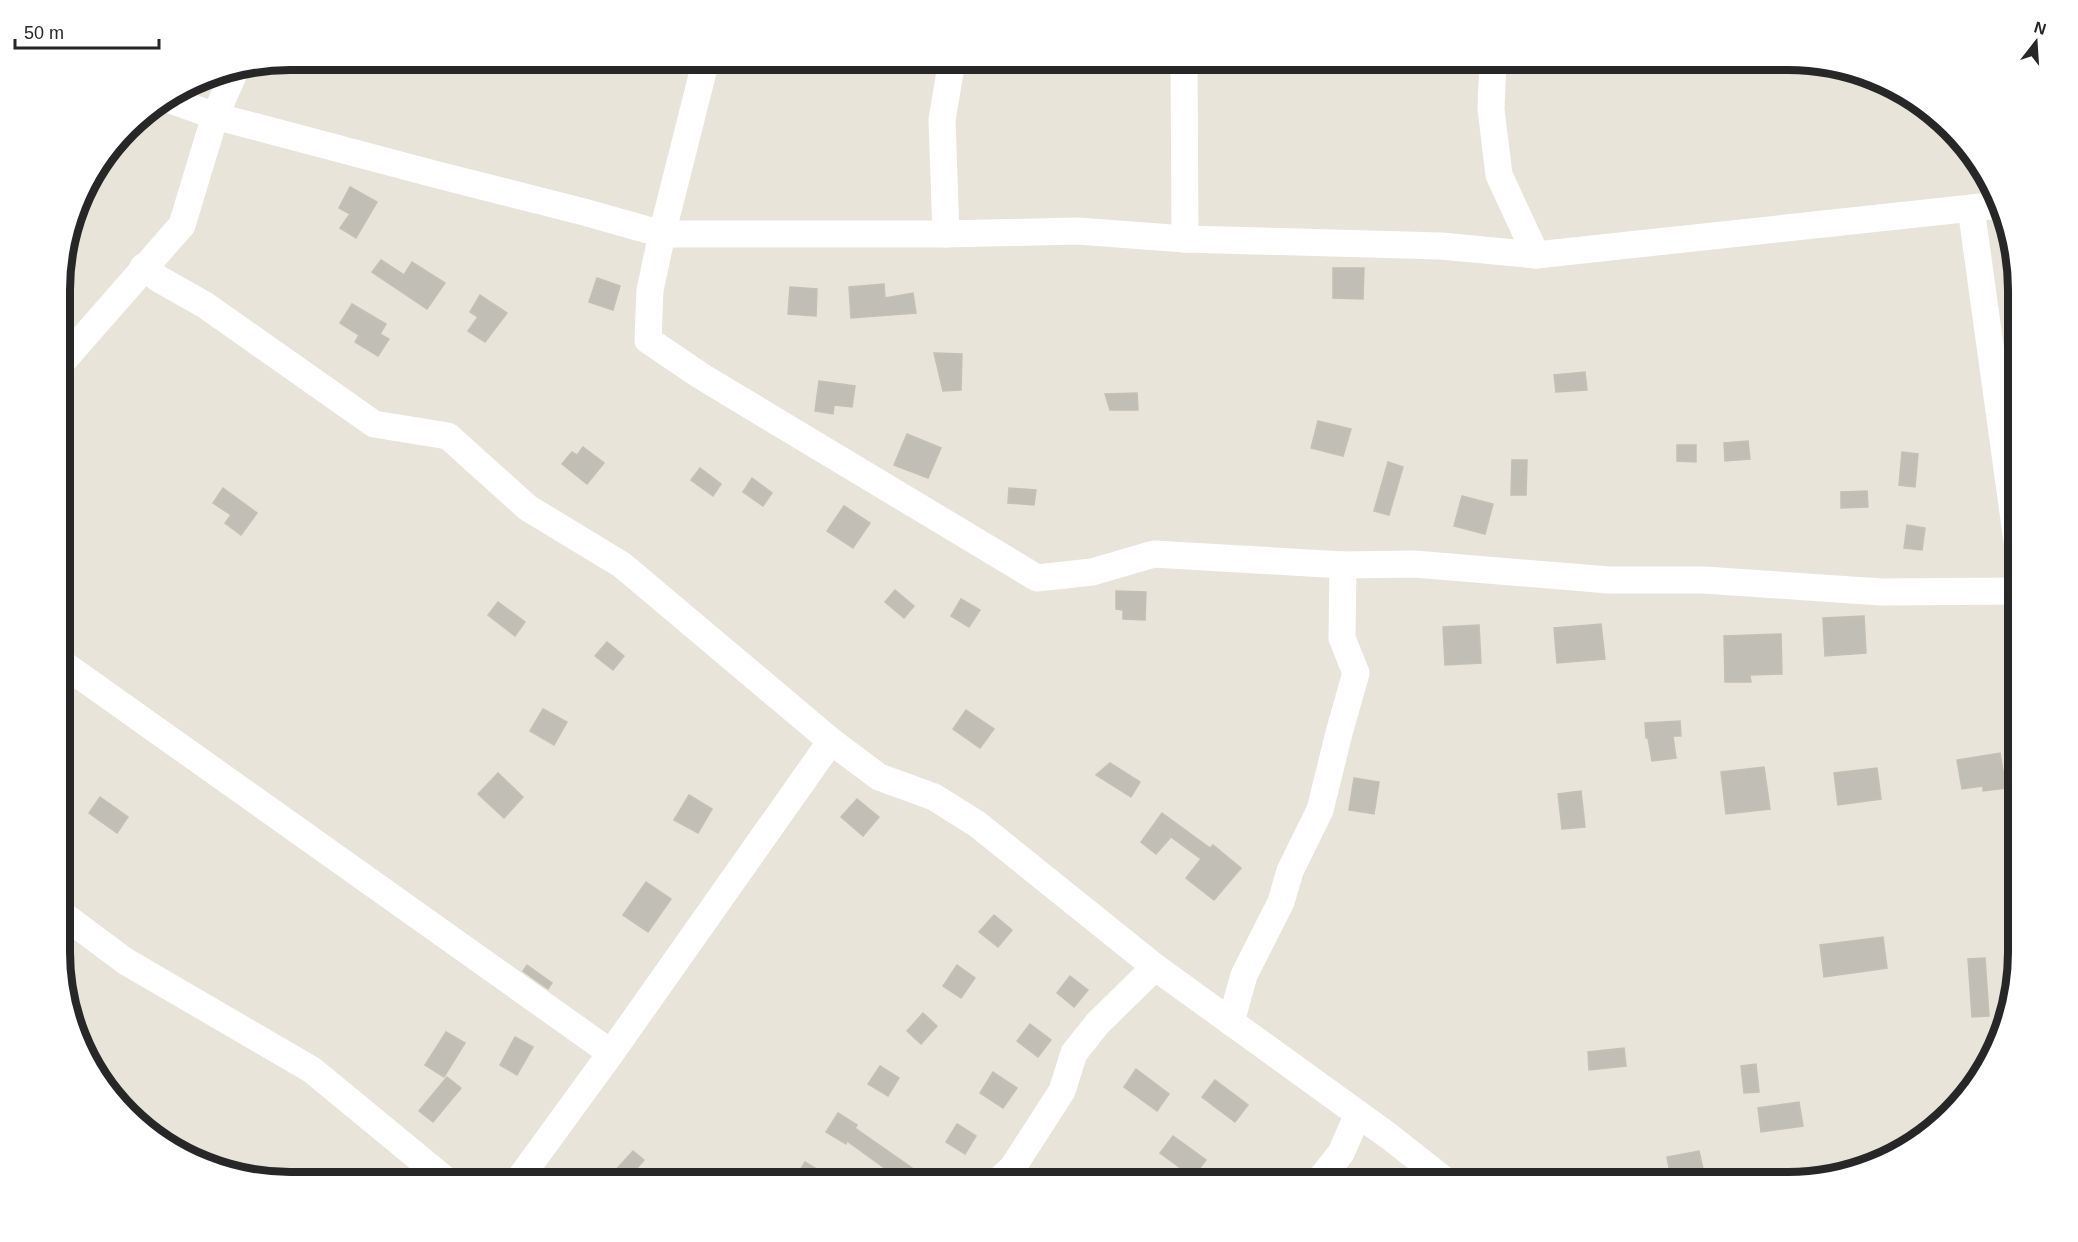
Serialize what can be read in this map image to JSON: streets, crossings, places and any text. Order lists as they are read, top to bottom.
{
  "scale_bar": "50 m",
  "north": "top"
}
